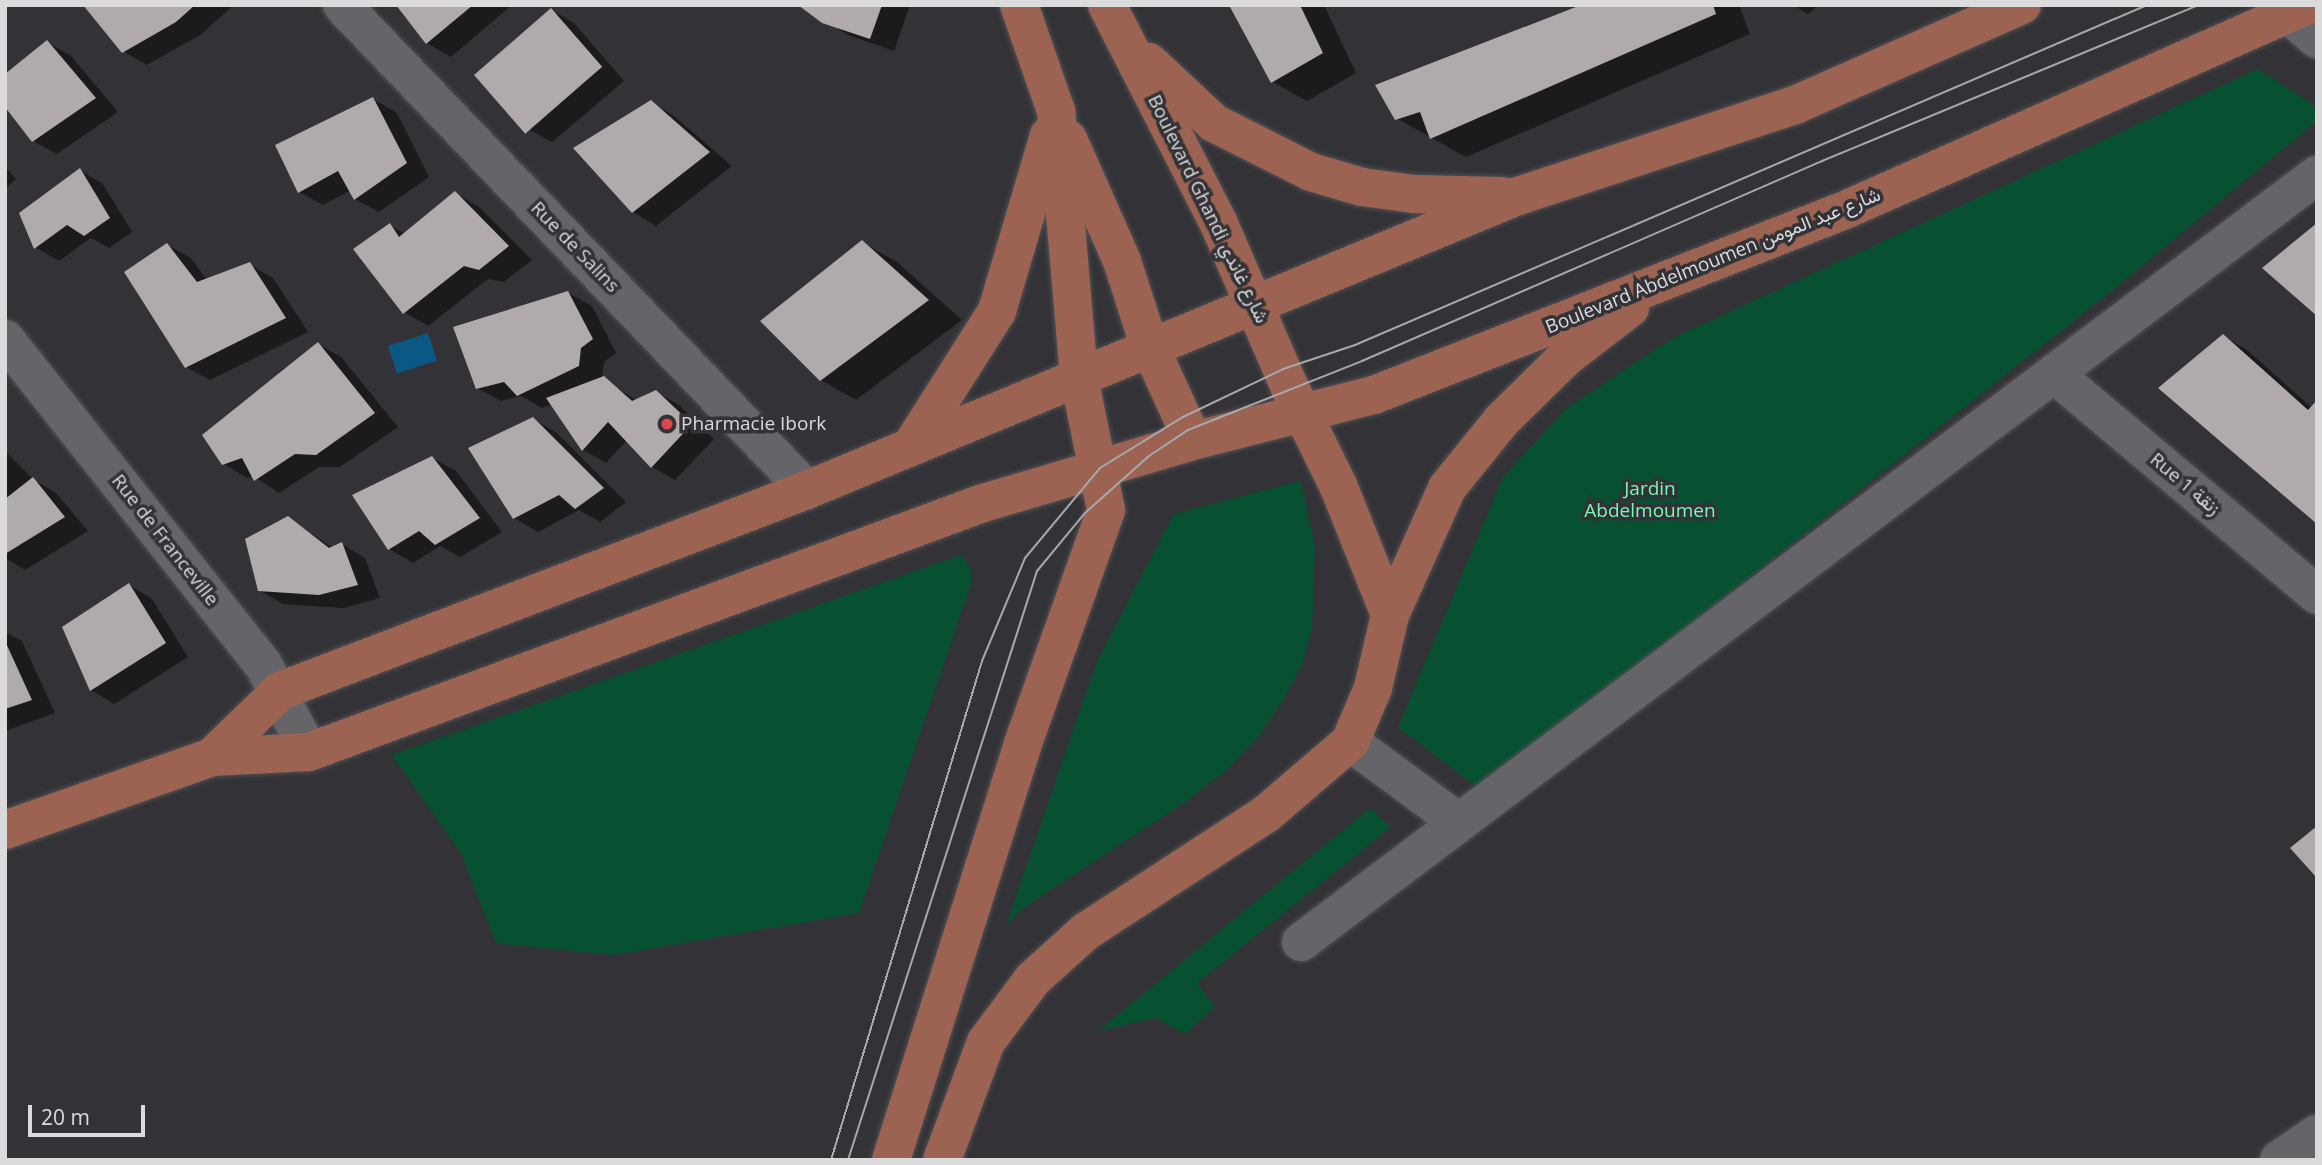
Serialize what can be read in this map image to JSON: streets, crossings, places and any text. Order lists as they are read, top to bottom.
{
  "streets": {
    "main road": ["Boulevard Ghandi شارع غاندي", "Boulevard Abdelmoumen شارع عبد المومن"],
    "street": ["Rue de Salins", "Rue 1 زنقة", "Rue de Franceville"]
  },
  "crossings": [
    ["Boulevard Ghandi شارع غاندي", "Boulevard Abdelmoumen شارع عبد المومن"],
    ["Boulevard Abdelmoumen شارع عبد المومن", "Rue de Franceville"]
  ],
  "parks": ["Jardin Abdelmoumen"],
  "places": ["Pharmacie Ibork"],
  "scale_bar": "20 m"
}
